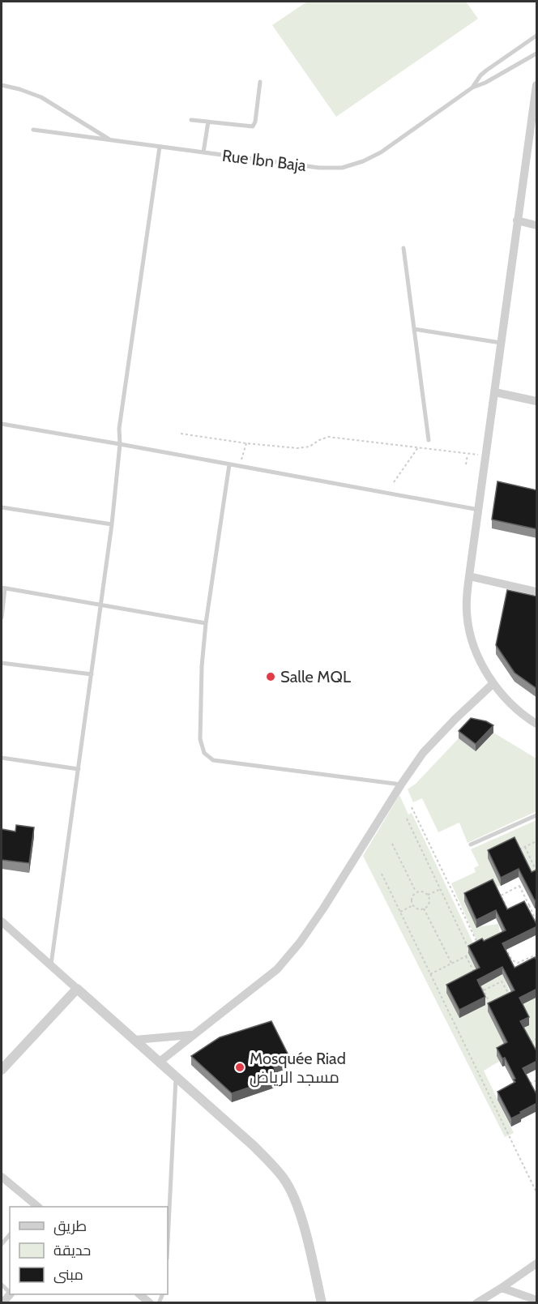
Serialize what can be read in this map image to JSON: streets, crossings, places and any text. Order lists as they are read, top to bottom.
{
  "streets": {
    "lane": ["Rue Ibn Baja"]
  },
  "places": ["Salle MQL", "Mosquée Riad مسجد الرياض"],
  "legend": ["طريق", "حديقة", "مبنى"]
}
